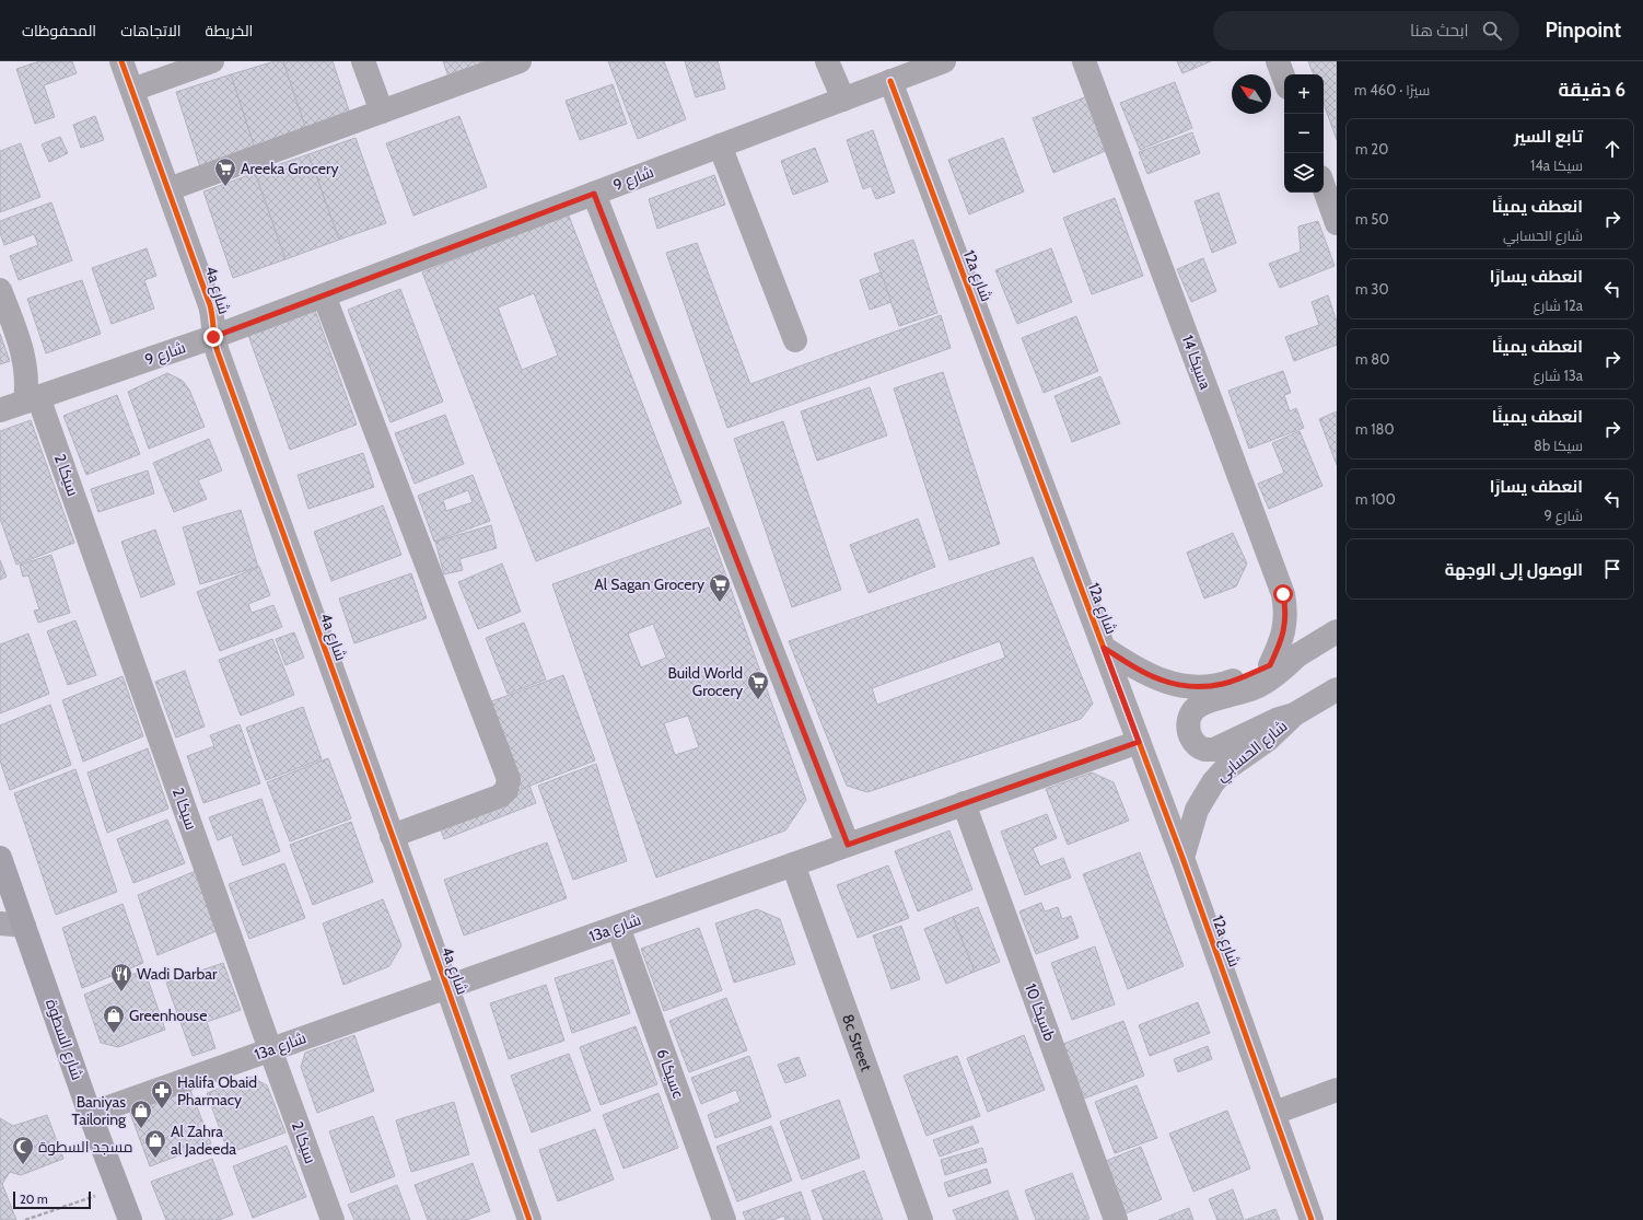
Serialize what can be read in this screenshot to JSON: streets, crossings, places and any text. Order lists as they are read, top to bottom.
{
  "streets": {
    "main road": ["شارع السطوة"],
    "street": [
      "شارع 9",
      "12a شارع",
      "4a شارع",
      "سيكا 14a",
      "سيكا 2",
      "شارع الحسابي",
      "13a شارع",
      "سيكا 10b",
      "8c Street",
      "سيكا 6c"
    ]
  },
  "crossings": [
    ["شارع 9", "12a شارع"],
    ["شارع 9", "4a شارع"],
    ["شارع 9", "سيكا 2"],
    ["12a شارع", "شارع الحسابي"],
    ["12a شارع", "13a شارع"],
    ["4a شارع", "13a شارع"],
    ["سيكا 2", "13a شارع"],
    ["13a شارع", "سيكا 10b"],
    ["13a شارع", "شارع السطوة"],
    ["13a شارع", "8c Street"],
    ["13a شارع", "سيكا 6c"]
  ],
  "places": {
    "supermarket": ["Areeka Grocery", "Al Sagan Grocery", "Build World Grocery"],
    "restaurant": ["Wadi Darbar"],
    "shop": ["Greenhouse", "Baniyas Tailoring", "Al Zahra al Jadeeda"],
    "pharmacy": ["Halifa Obaid Pharmacy"],
    "mosque": ["مسجد السطوة"]
  },
  "scale_bar": "20 m",
  "north": "top left",
  "page": {
    "header": "Pinpoint",
    "search": "ابحث هنا",
    "nav": ["الخريطة", "الاتجاهات", "المحفوظات"],
    "heading": ["6 دقيقة", "سيرًا · 460 m"],
    "map_buttons": ["+", "−"],
    "list": [
      ["تابع السير", "سيكا 14a", "20 m"],
      ["انعطف يمينًا", "شارع الحسابي", "50 m"],
      ["انعطف يسارًا", "12a شارع", "30 m"],
      ["انعطف يمينًا", "13a شارع", "80 m"],
      ["انعطف يمينًا", "سيكا 8b", "180 m"],
      ["انعطف يسارًا", "شارع 9", "100 m"],
      "الوصول إلى الوجهة"
    ],
    "scale": "20 m"
  }
}
